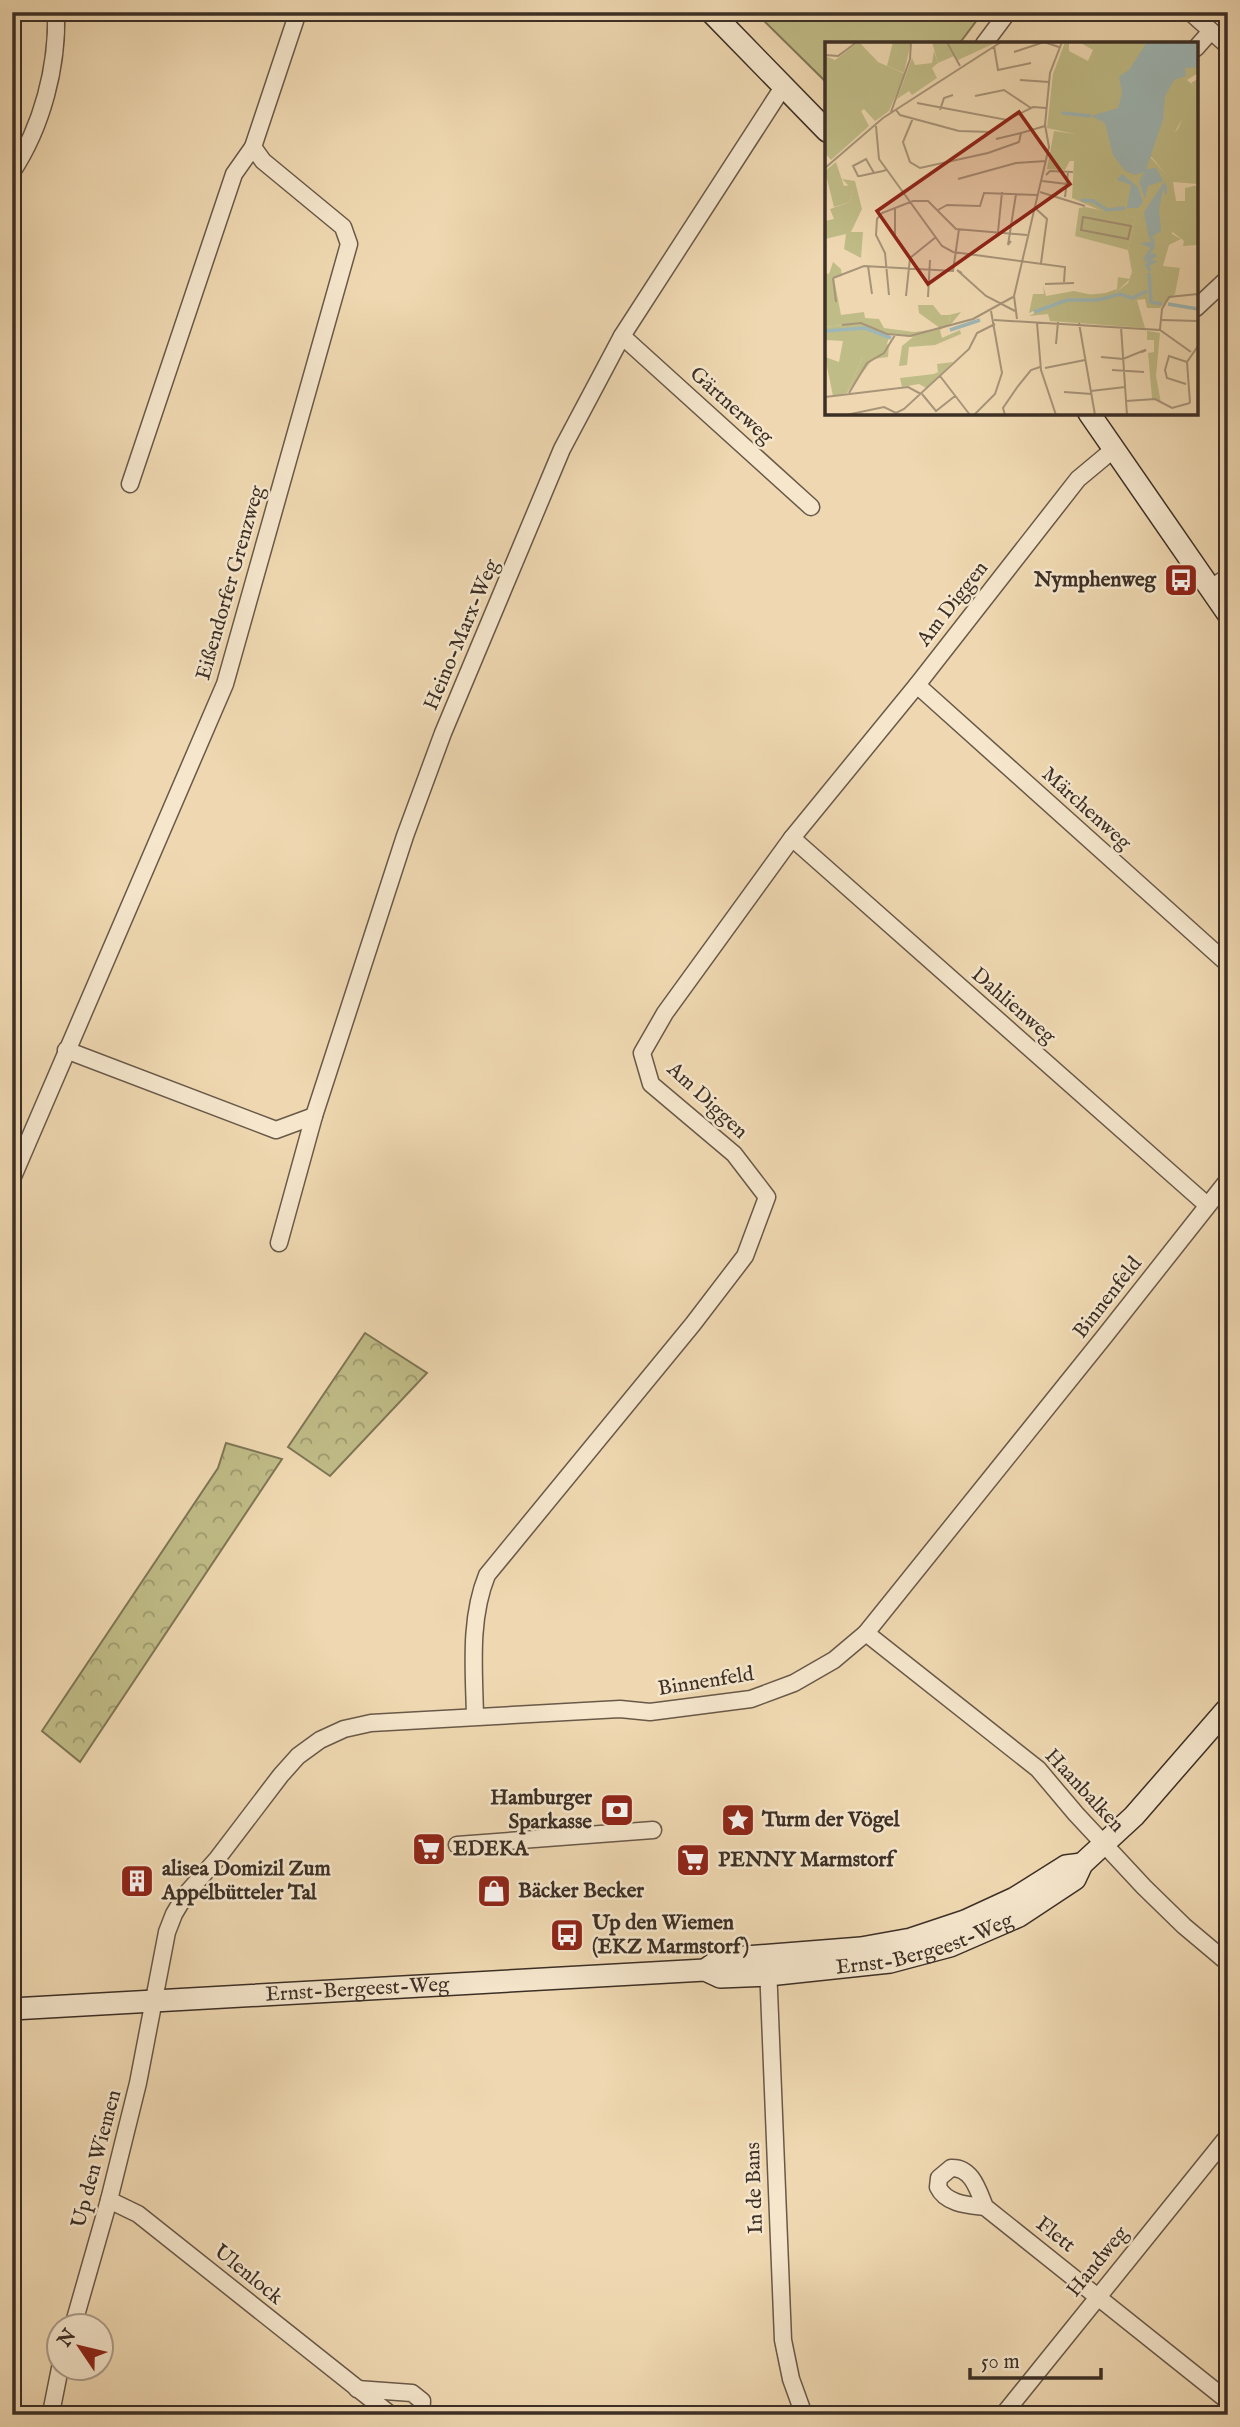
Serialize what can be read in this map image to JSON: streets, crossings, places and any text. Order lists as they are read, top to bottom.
{
  "streets": {
    "street": [
      "Gärtnerweg",
      "Eißendorfer Grenzweg",
      "Am Diggen",
      "Heino-Marx-Weg",
      "Märchenweg",
      "Dahlienweg",
      "Binnenfeld",
      "Haanbalken",
      "Ernst-Bergeest-Weg",
      "Up den Wiemen",
      "In de Bans",
      "Flett",
      "Handweg",
      "Ulenlock"
    ]
  },
  "crossings": [
    ["Gärtnerweg", "Heino-Marx-Weg"],
    ["Am Diggen", "Märchenweg"],
    ["Am Diggen", "Dahlienweg"],
    ["Am Diggen", "Binnenfeld"],
    ["Dahlienweg", "Binnenfeld"],
    ["Binnenfeld", "Haanbalken"],
    ["Binnenfeld", "Ernst-Bergeest-Weg"],
    ["Binnenfeld", "Up den Wiemen"],
    ["Haanbalken", "Ernst-Bergeest-Weg"],
    ["Ernst-Bergeest-Weg", "Up den Wiemen"],
    ["Ernst-Bergeest-Weg", "In de Bans"],
    ["Up den Wiemen", "Ulenlock"],
    ["Flett", "Handweg"]
  ],
  "places": {
    "bus stop": ["Nymphenweg", "Up den Wiemen (EKZ Marmstorf)"],
    "bank": ["Hamburger Sparkasse"],
    "place": ["Turm der Vögel"],
    "supermarket": ["EDEKA", "PENNY Marmstorf"],
    "building": ["alisea Domizil Zum Appelbütteler Tal"],
    "shop": ["Bäcker Becker"]
  },
  "scale_bar": "50 m",
  "north": "top left"
}
